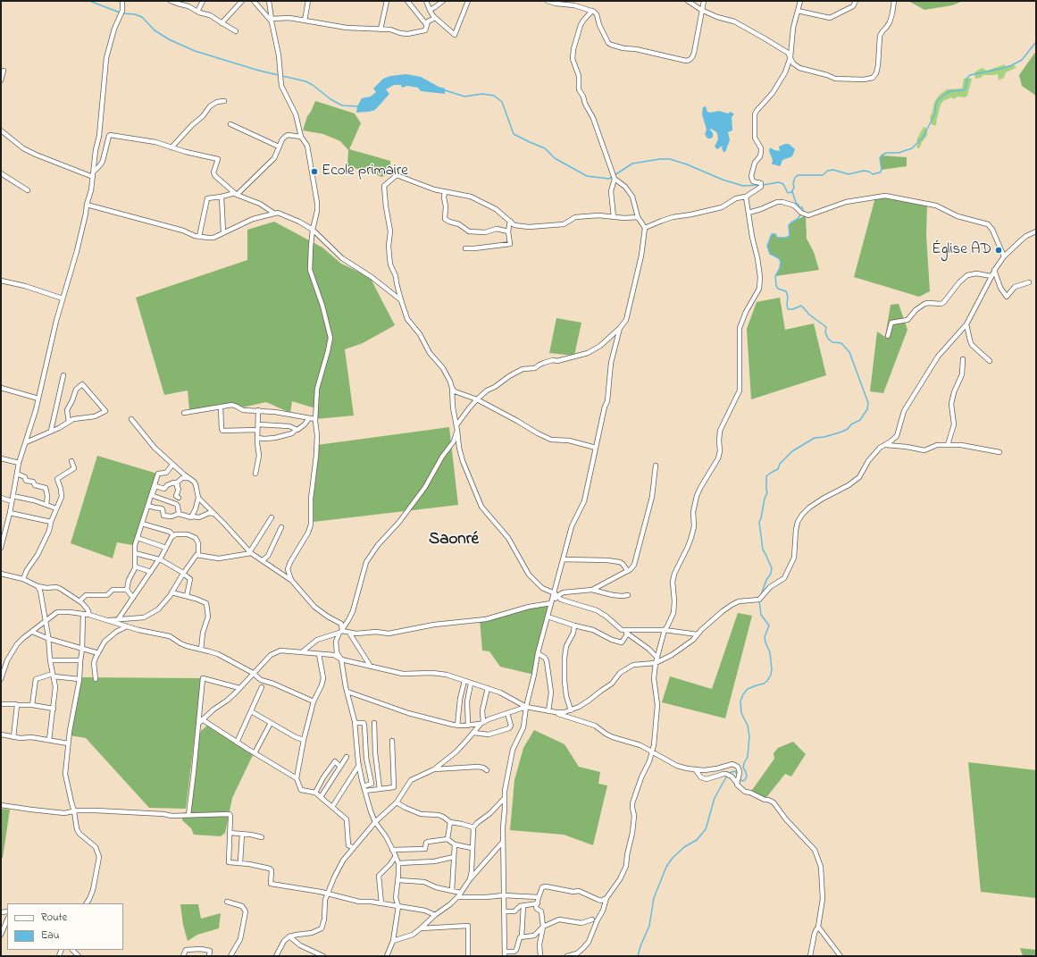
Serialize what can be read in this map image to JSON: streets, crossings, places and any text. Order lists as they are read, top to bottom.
{
  "districts": ["Saonré"],
  "places": ["Ecole primaire", "Église AD"],
  "legend": ["Route", "Eau"]
}
